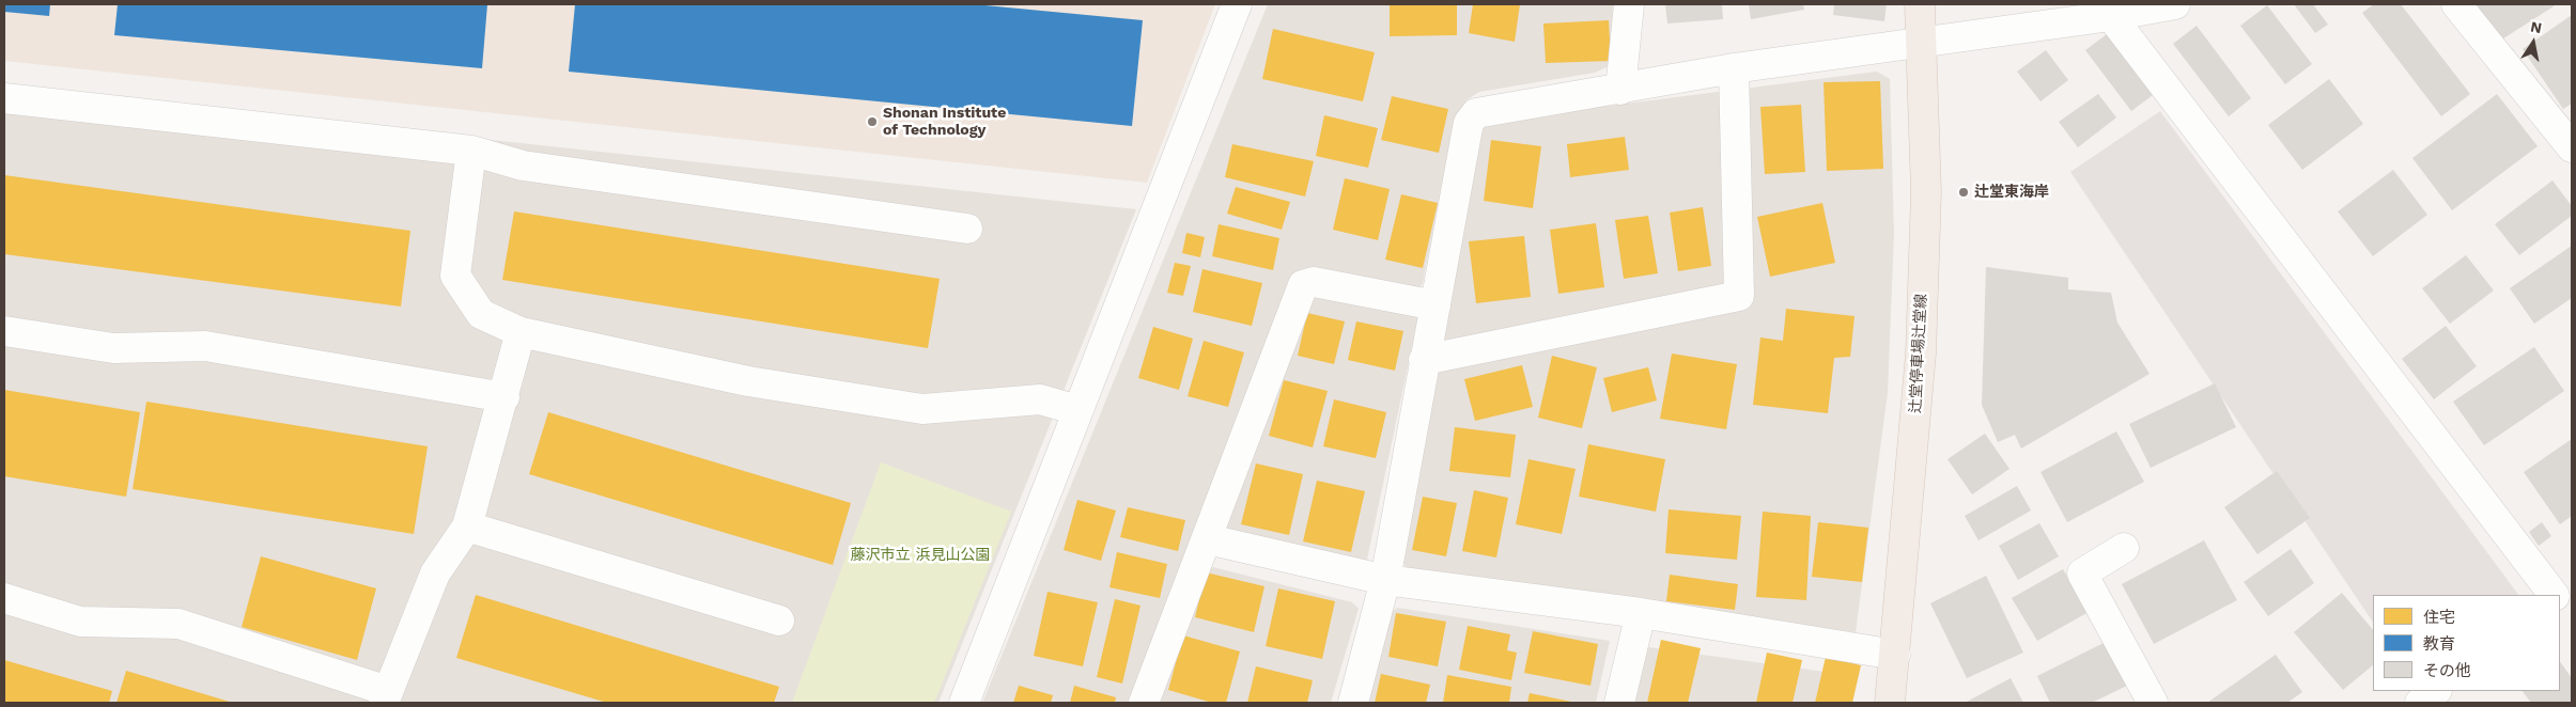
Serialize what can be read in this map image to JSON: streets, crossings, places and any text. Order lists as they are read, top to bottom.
{
  "streets": {
    "main road": ["辻堂停車場辻堂線"]
  },
  "parks": ["藤沢市立 浜見山公園"],
  "places": ["Shonan Institute of Technology", "辻堂東海岸"],
  "legend": ["住宅", "教育", "その他"],
  "north": "top"
}
